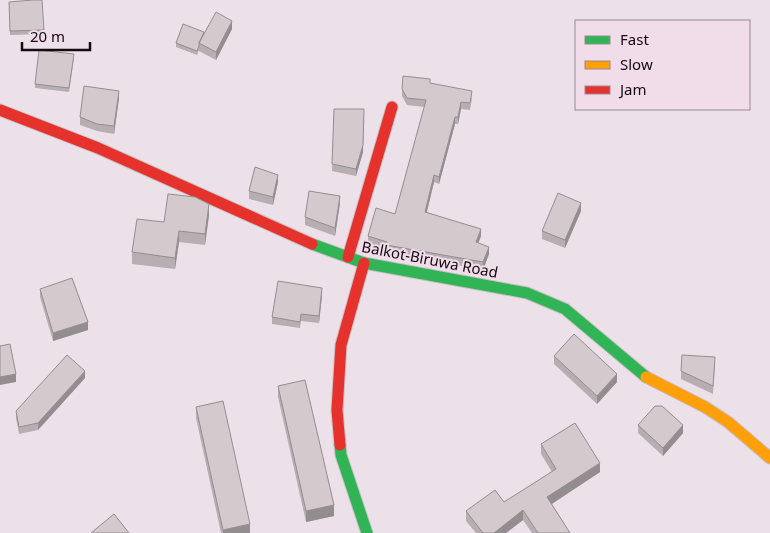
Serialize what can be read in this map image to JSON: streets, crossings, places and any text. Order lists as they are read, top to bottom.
{
  "streets": {
    "main road": ["Balkot-Biruwa Road"]
  },
  "legend": ["Fast", "Slow", "Jam"],
  "scale_bar": "20 m"
}
